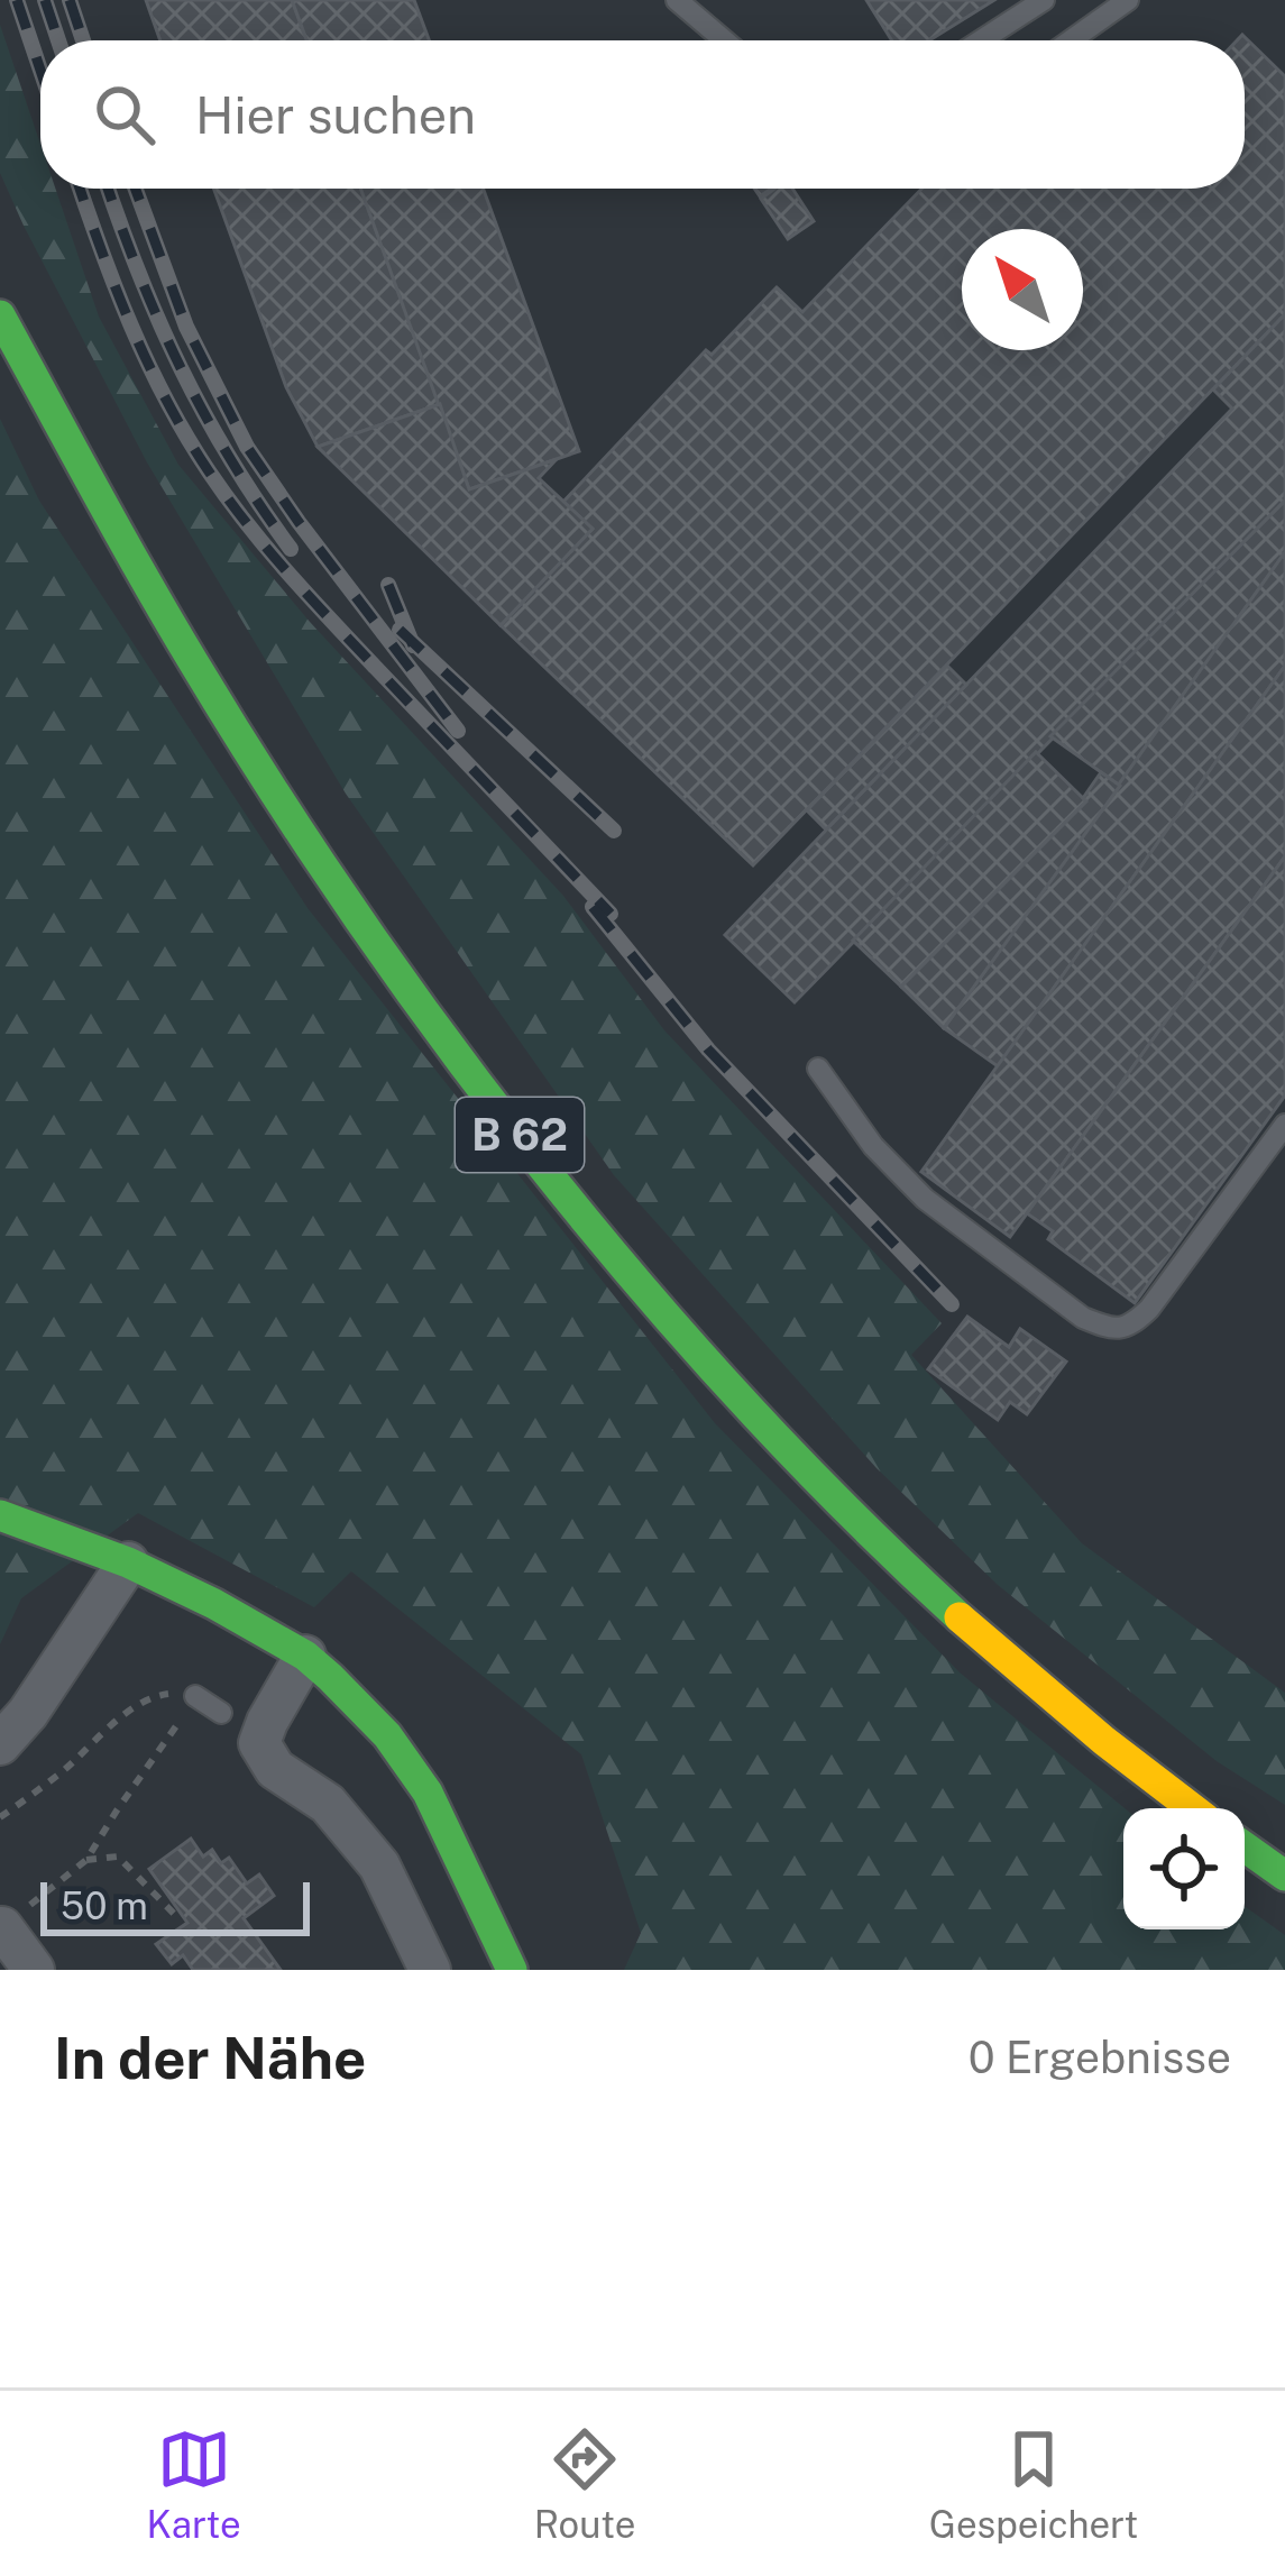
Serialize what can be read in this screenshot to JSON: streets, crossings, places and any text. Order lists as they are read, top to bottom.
{
  "streets": {
    "main road": ["B 62"]
  },
  "scale_bar": "50 m",
  "north": "top left",
  "page": {
    "search": "Hier suchen",
    "scale": "50 m",
    "heading": ["In der Nähe", "0 Ergebnisse"],
    "nav": ["Karte", "Route", "Gespeichert"]
  }
}
